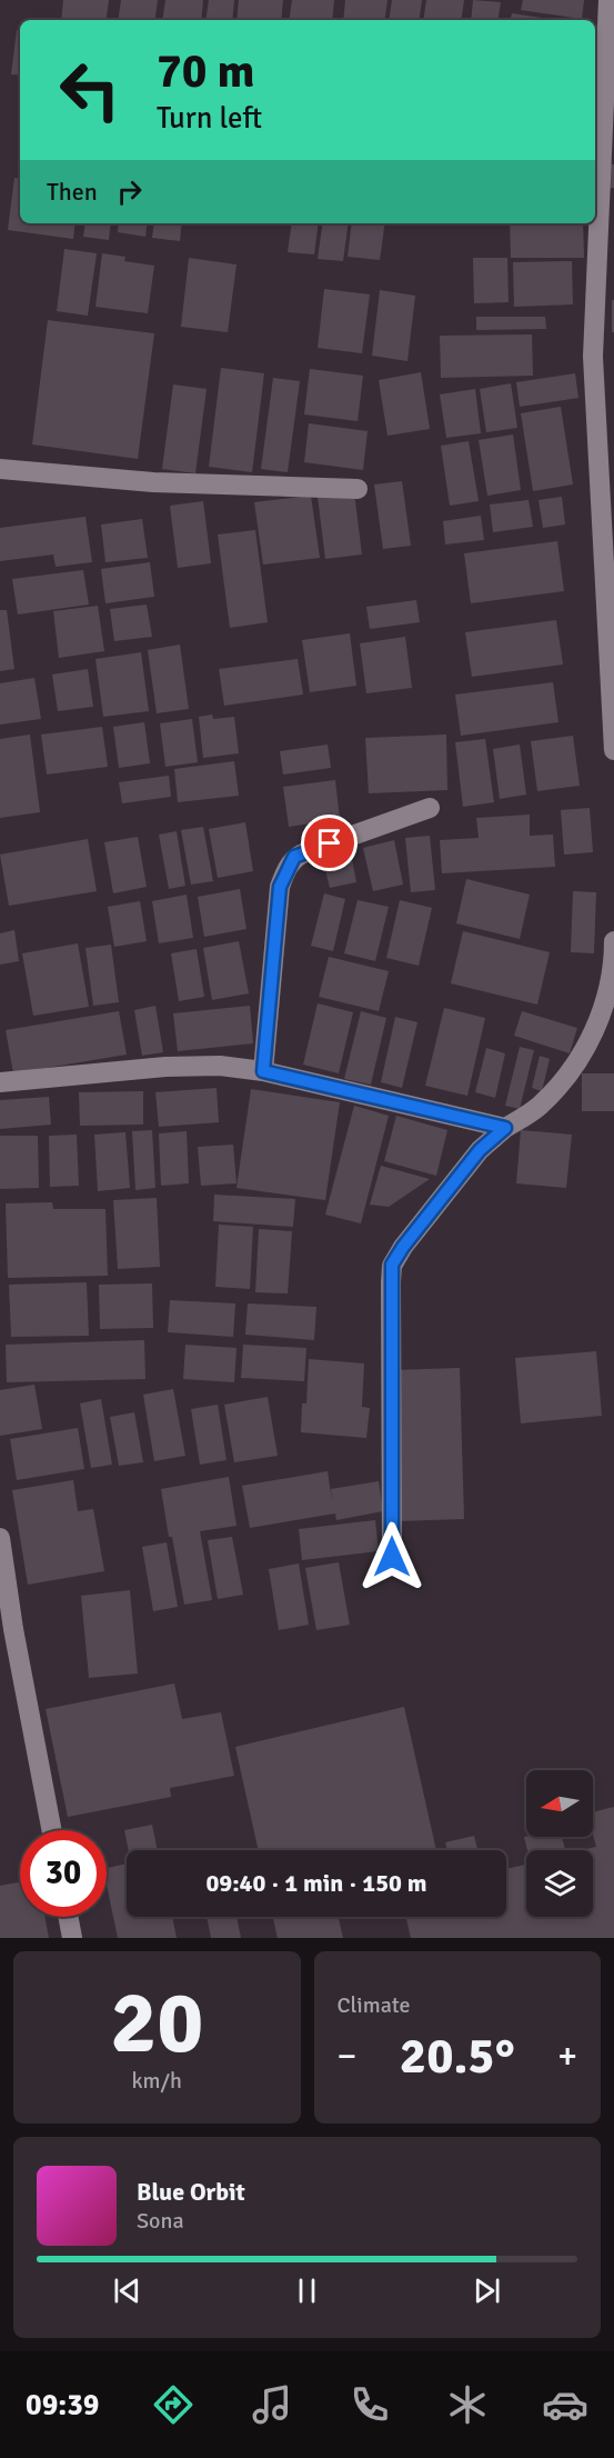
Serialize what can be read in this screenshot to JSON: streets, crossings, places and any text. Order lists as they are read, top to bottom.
{
  "north": "left",
  "page": {
    "turn": ["70 m", "Turn left"],
    "then": "Then",
    "limit": "30",
    "trip": "09:40 · 1 min · 150 m",
    "tile": [
      ["20", "km/h"],
      "Climate"
    ],
    "heat": ["−", "20.5°", "+"],
    "song": ["Blue Orbit", "Sona"],
    "tabs": "09:39"
  }
}
